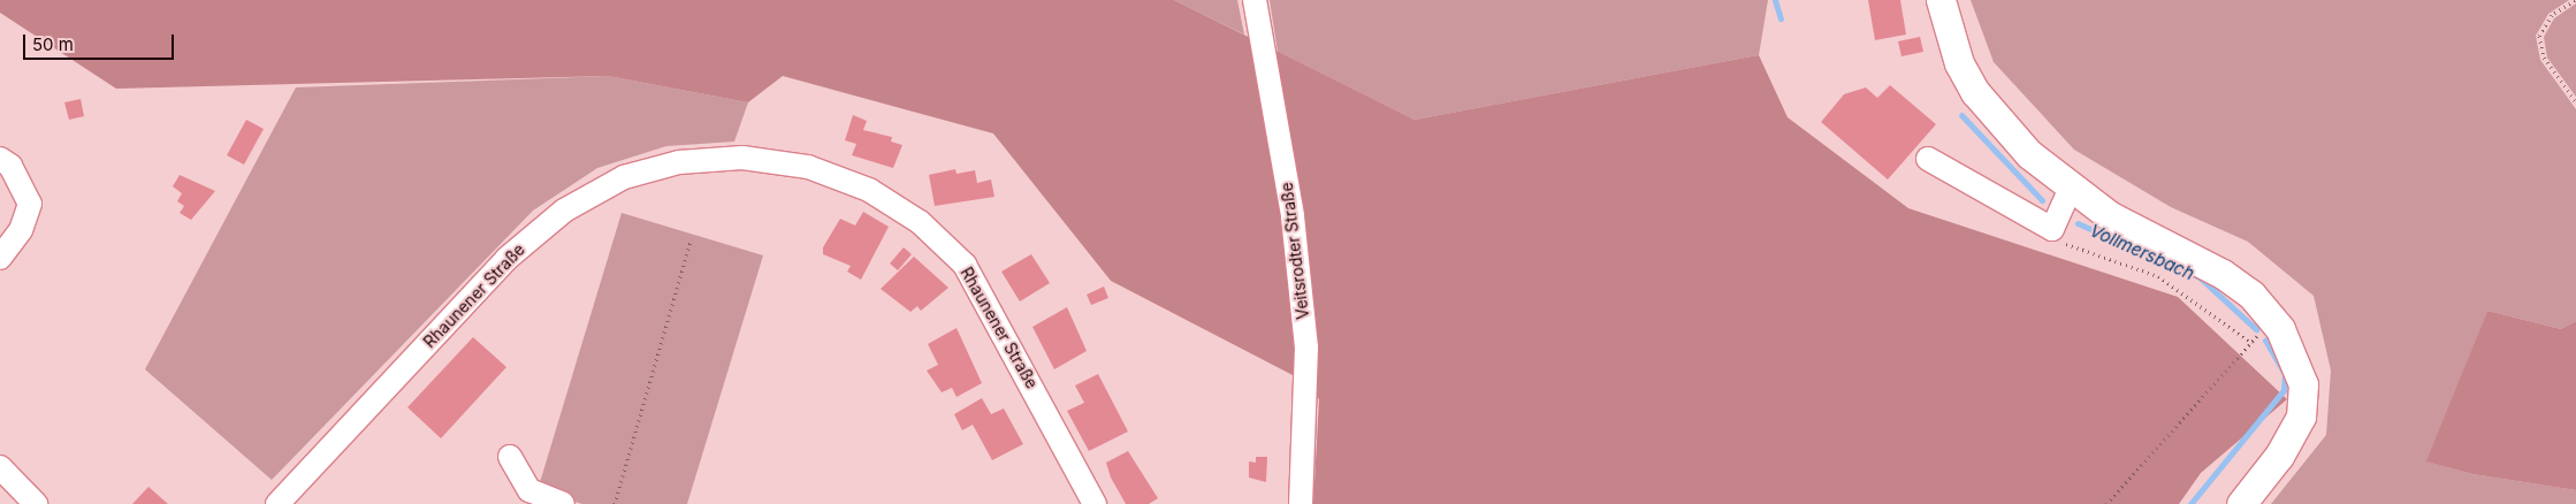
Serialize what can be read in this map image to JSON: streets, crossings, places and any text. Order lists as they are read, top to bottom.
{
  "streets": {
    "street": ["Veitsrodter Straße", "Rhaunener Straße"]
  },
  "water": ["Vollmersbach"],
  "scale_bar": "50 m"
}
